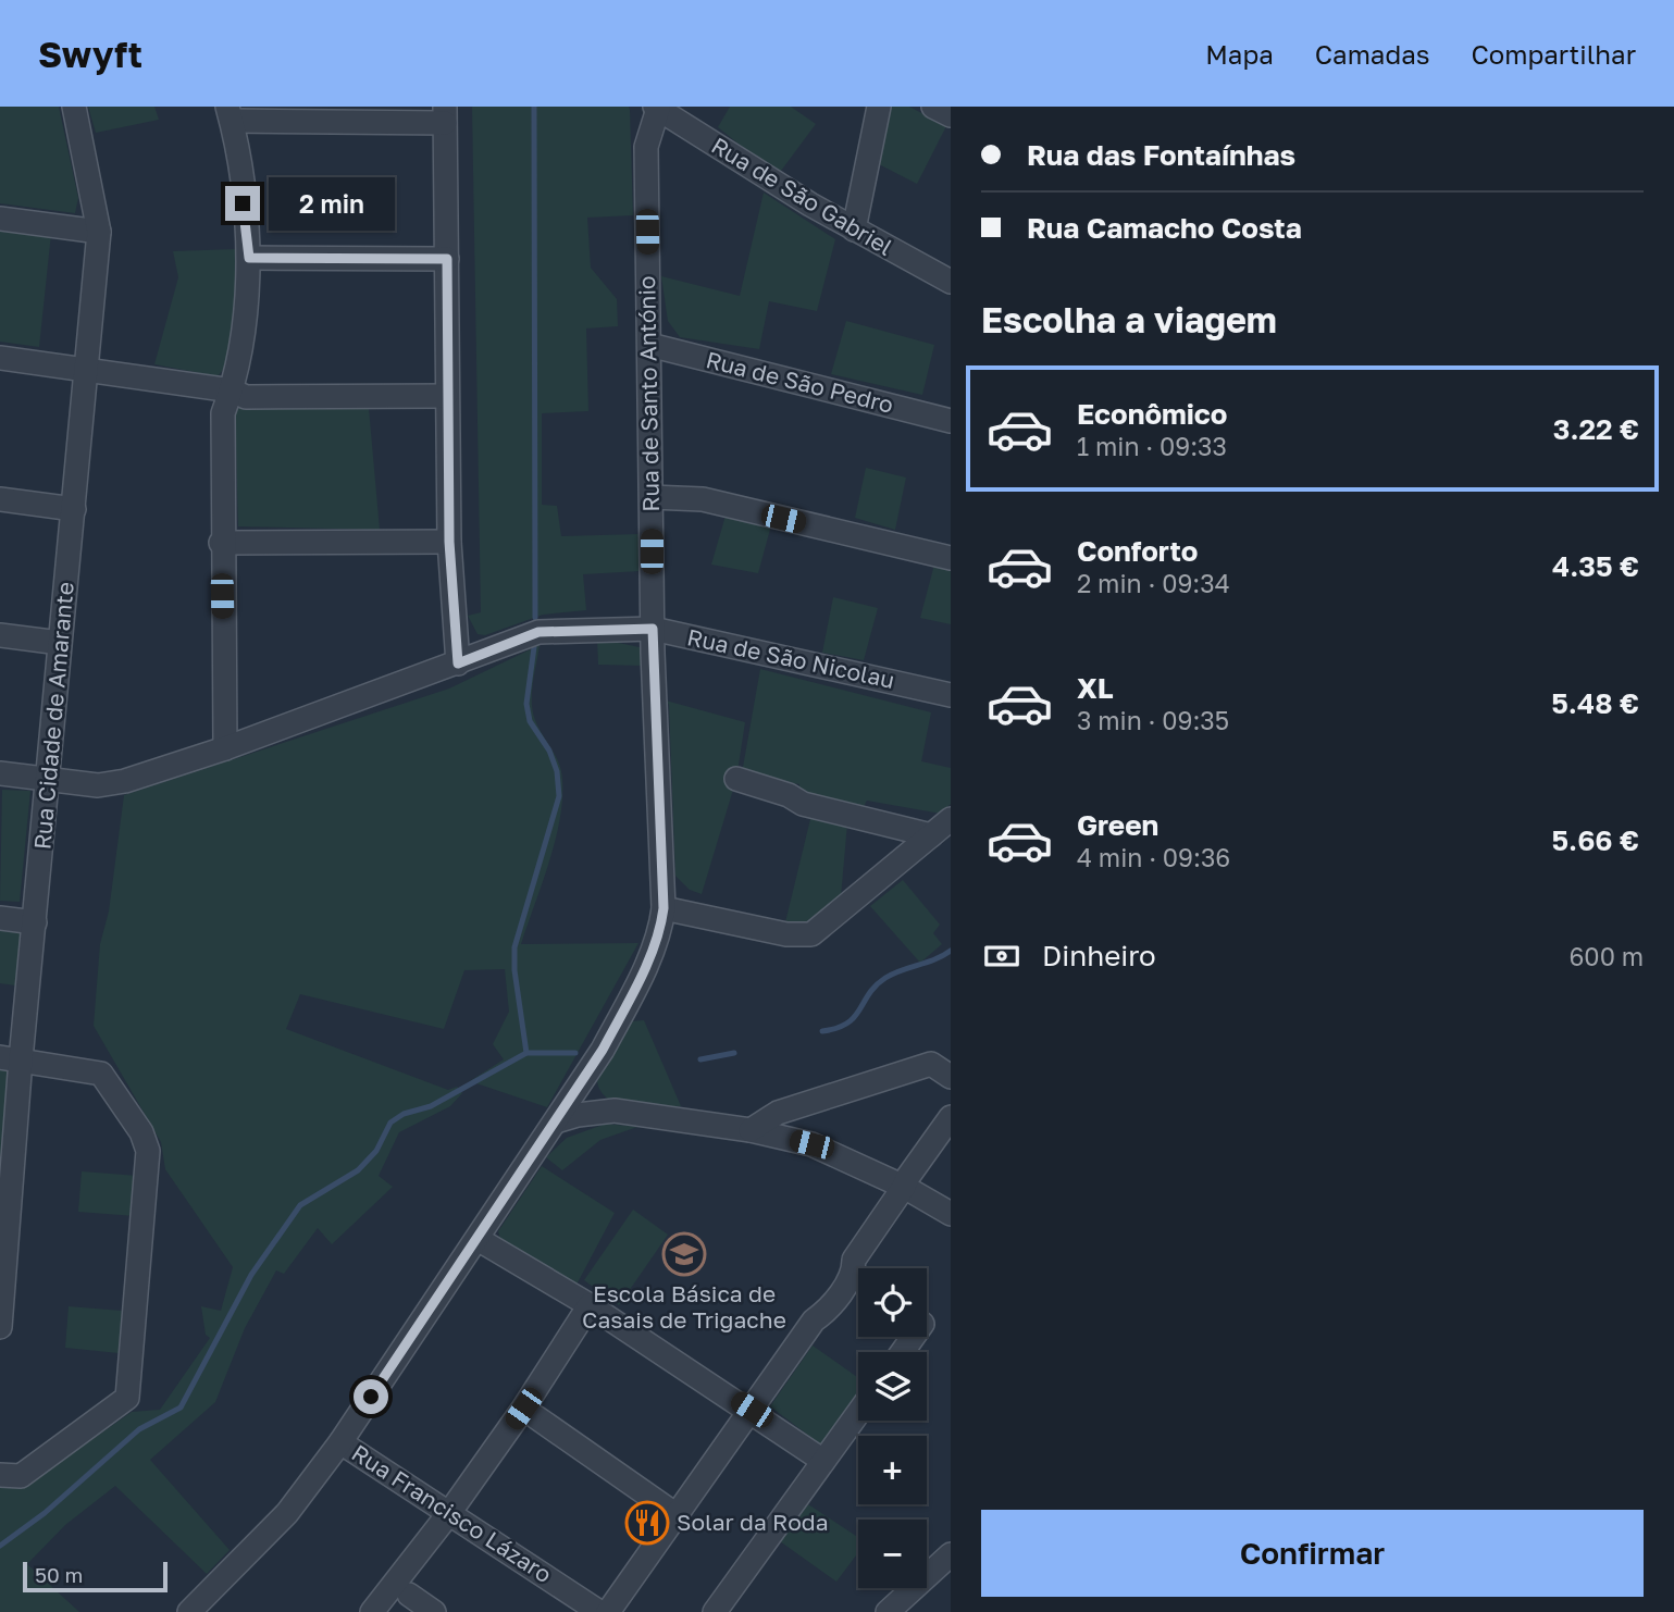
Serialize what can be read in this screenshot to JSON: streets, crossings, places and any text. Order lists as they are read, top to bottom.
{
  "streets": {
    "street": [
      "Rua de São Gabriel",
      "Rua de São Pedro",
      "Rua de Santo António",
      "Rua de São Nicolau",
      "Rua Cidade de Amarante",
      "Rua Francisco Lázaro"
    ]
  },
  "crossings": [
    ["Rua de São Gabriel", "Rua de Santo António"],
    ["Rua de São Pedro", "Rua de Santo António"],
    ["Rua de Santo António", "Rua de São Nicolau"],
    ["Rua de Santo António", "Rua Francisco Lázaro"],
    ["Rua de São Nicolau", "Rua Cidade de Amarante"]
  ],
  "places": {
    "school or university": ["Escola Básica de Casais de Trigache"],
    "restaurant": ["Solar da Roda"]
  },
  "scale_bar": "50 m",
  "page": {
    "header": "Swyft",
    "nav": ["Mapa", "Camadas", "Compartilhar"],
    "banner": ["Rua das Fontaínhas", "Rua Camacho Costa"],
    "bubble": "2 min",
    "heading": "Escolha a viagem",
    "list": [
      {
        "name": "Econômico",
        "note": "1 min · 09:33",
        "value": "3.22 €"
      },
      {
        "name": "Conforto",
        "note": "2 min · 09:34",
        "value": "4.35 €"
      },
      {
        "name": "XL",
        "note": "3 min · 09:35",
        "value": "5.48 €"
      },
      {
        "name": "Green",
        "note": "4 min · 09:36",
        "value": "5.66 €"
      }
    ],
    "pay": ["Dinheiro", "600 m"],
    "map_buttons": ["+", "−"],
    "buttons": "Confirmar",
    "scale": "50 m"
  }
}
